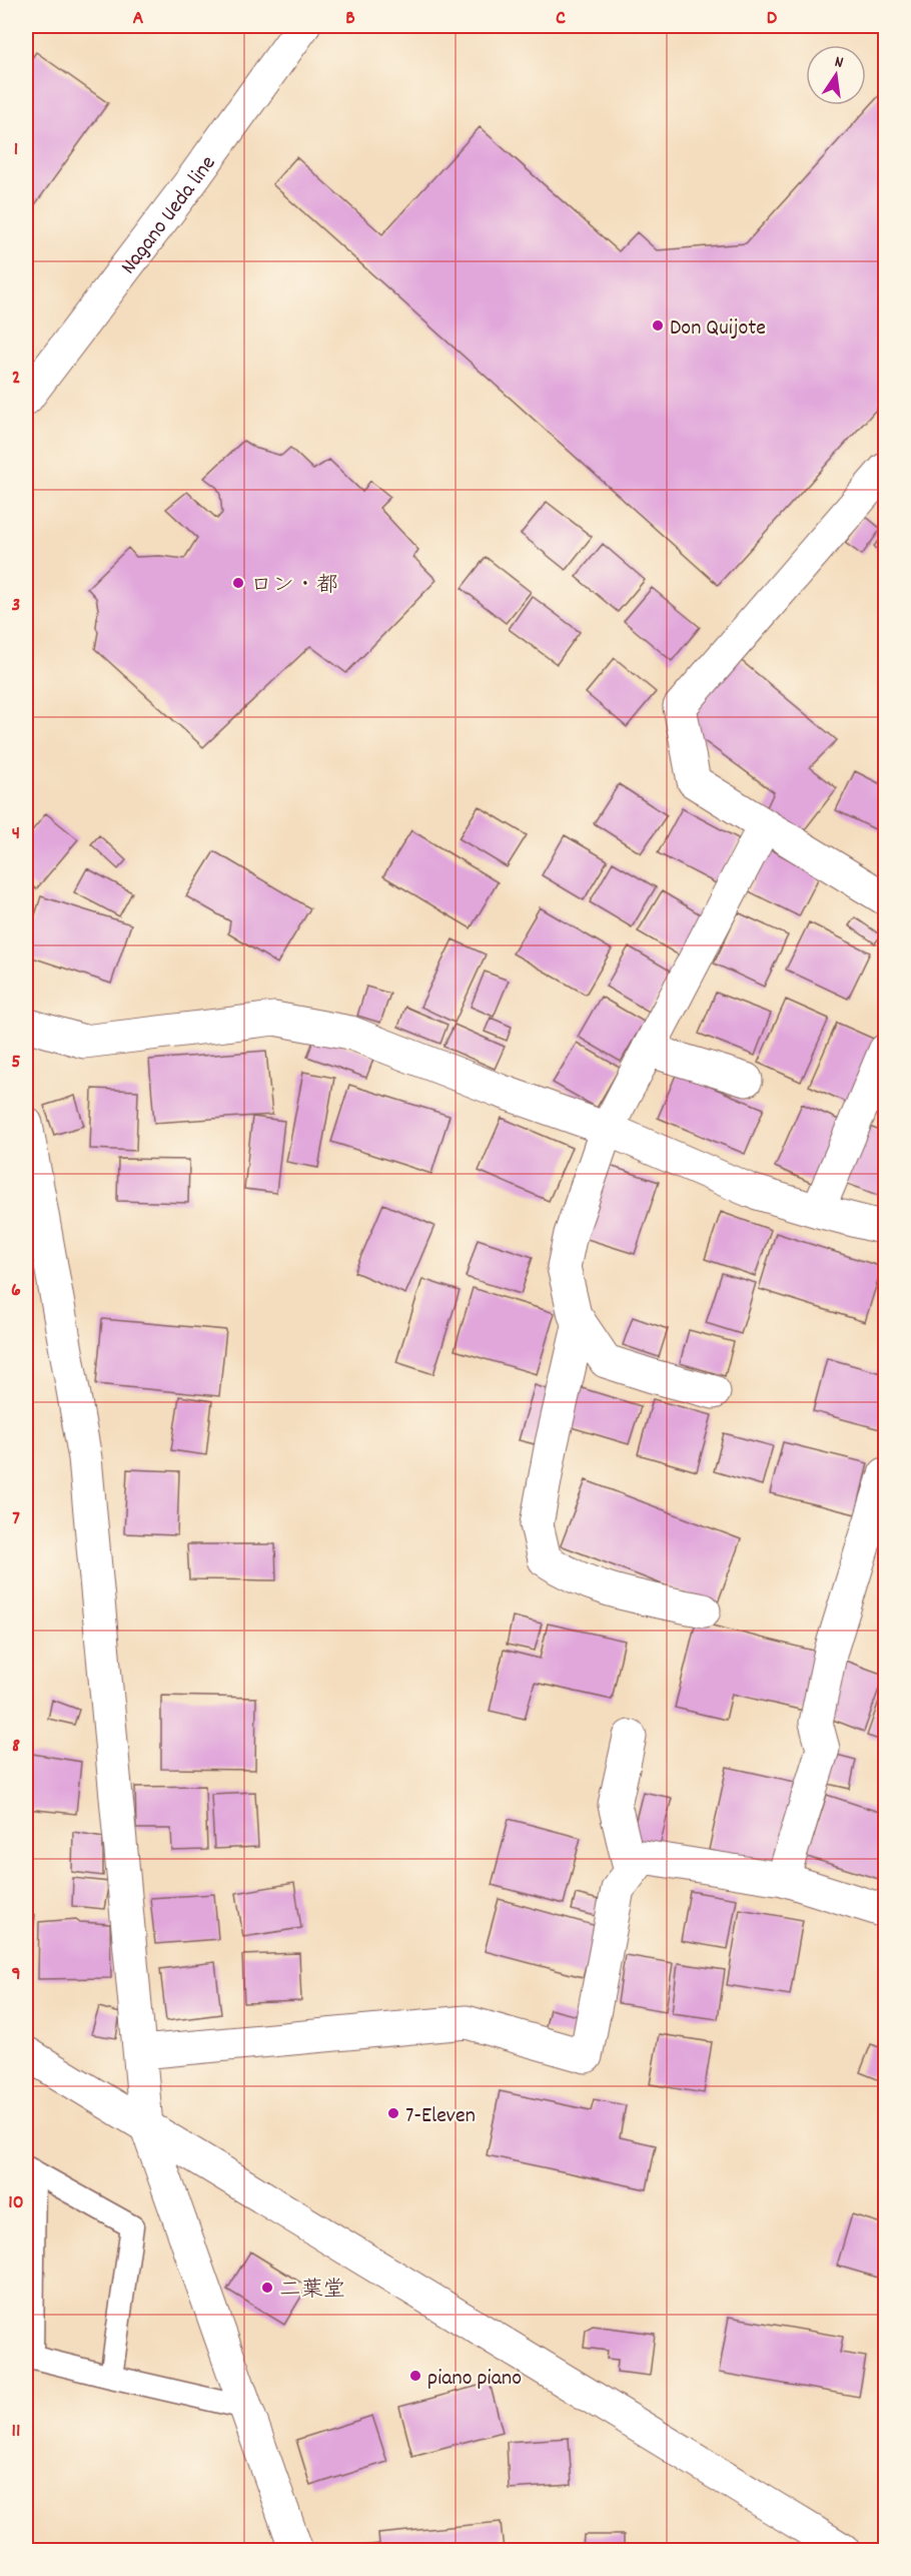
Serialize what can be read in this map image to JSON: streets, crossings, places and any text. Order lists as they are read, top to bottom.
{
  "streets": {
    "street": ["Nagano Ueda line"]
  },
  "places": [
    "Don Quijote",
    "ロン・都",
    "7-Eleven",
    "二葉堂",
    "piano piano"
  ],
  "north": "top",
  "grid": {
    "columns": [
      "A",
      "B",
      "C",
      "D"
    ],
    "rows": [
      "1",
      "2",
      "3",
      "4",
      "5",
      "6",
      "7",
      "8",
      "9",
      "10",
      "11"
    ]
  }
}
